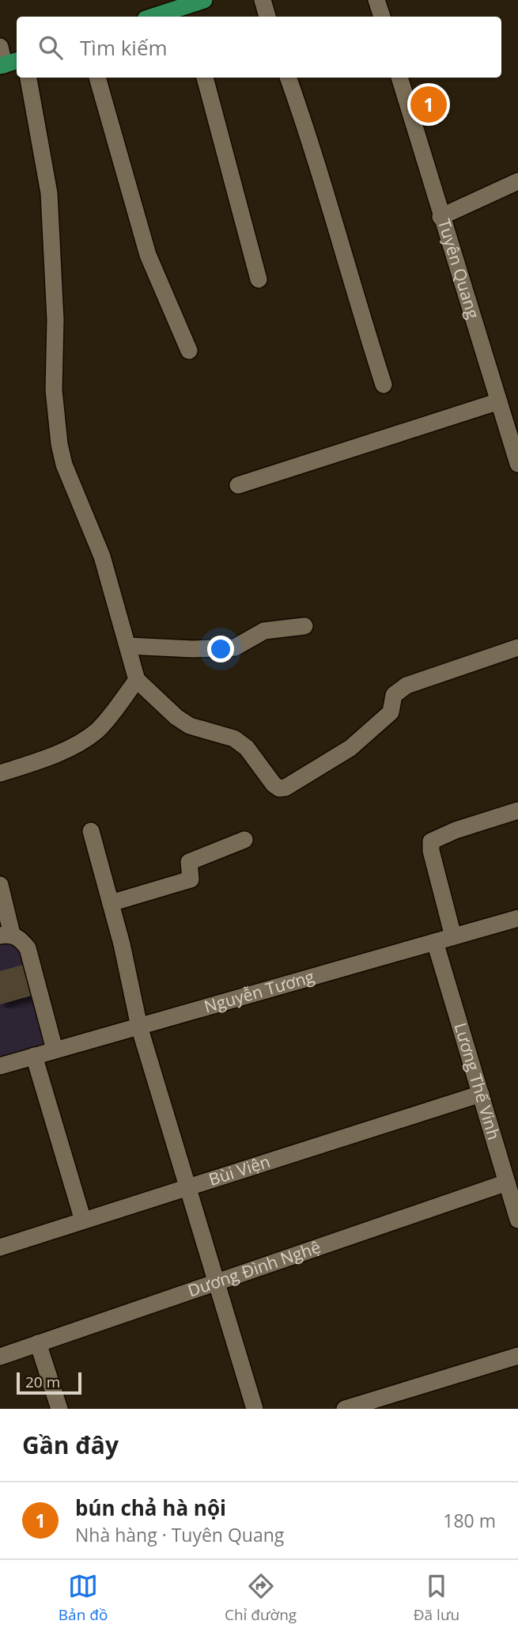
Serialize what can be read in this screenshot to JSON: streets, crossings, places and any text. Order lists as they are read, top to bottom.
{
  "streets": {
    "street": [
      "Tuyên Quang",
      "Nguyễn Tương",
      "Lương Thế Vinh",
      "Bùi Viện",
      "Dương Đình Nghệ"
    ]
  },
  "crossings": [
    ["Nguyễn Tương", "Lương Thế Vinh"],
    ["Lương Thế Vinh", "Bùi Viện"],
    ["Lương Thế Vinh", "Dương Đình Nghệ"]
  ],
  "scale_bar": "20 m",
  "page": {
    "search": "Tìm kiếm",
    "pins": "1",
    "scale": "20 m",
    "heading": "Gần đây",
    "list": [
      {
        "mark": "1",
        "name": "bún chả hà nội",
        "note": "Nhà hàng · Tuyên Quang",
        "value": "180 m"
      }
    ],
    "nav": ["Bản đồ", "Chỉ đường", "Đã lưu"]
  }
}
